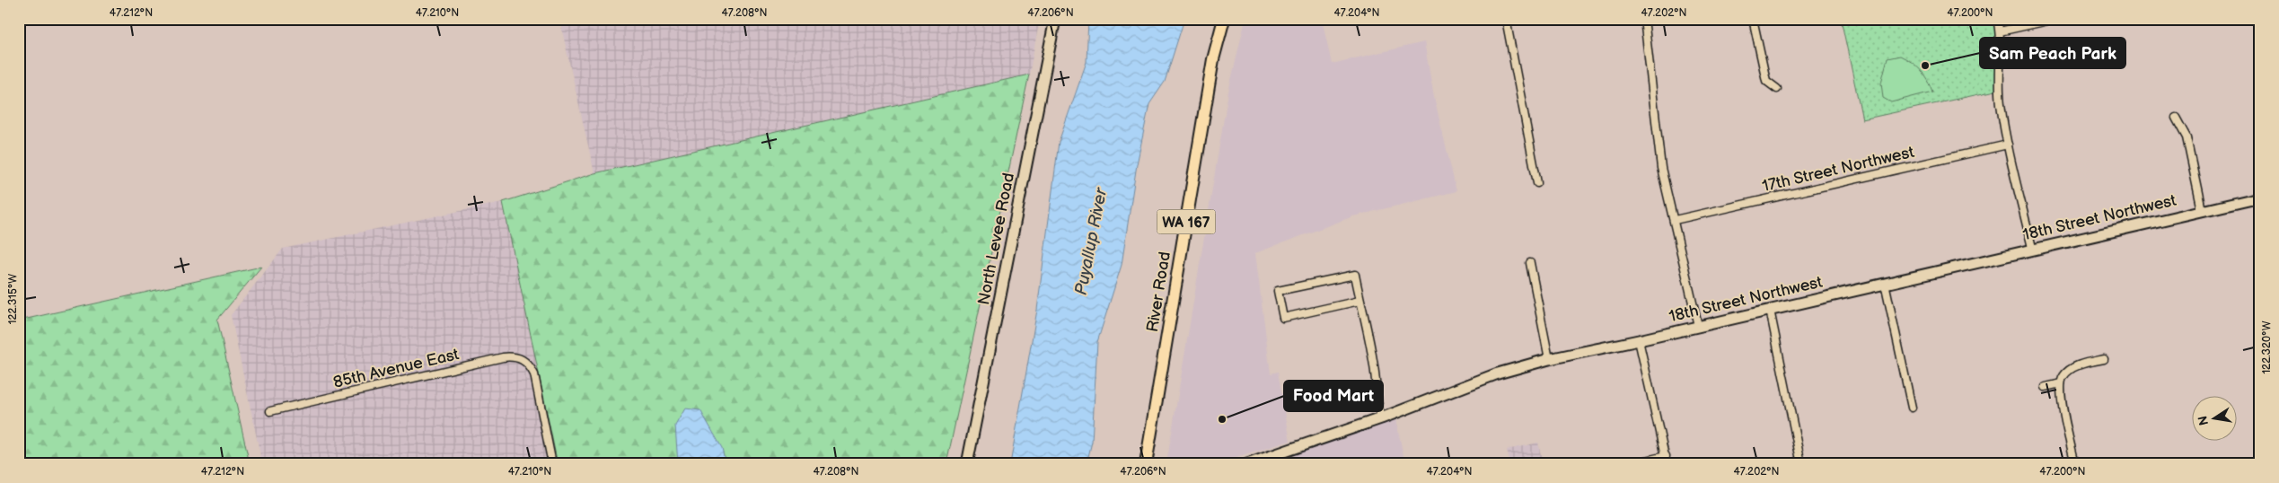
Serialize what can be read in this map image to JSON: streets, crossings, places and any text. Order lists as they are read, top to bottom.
{
  "streets": {
    "main road": ["WA 167", "River Road"],
    "street": [
      "17th Street Northwest",
      "18th Street Northwest",
      "North Levee Road",
      "85th Avenue East"
    ]
  },
  "water": ["Puyallup River"],
  "places": ["Sam Peach Park", "Food Mart"],
  "north": "left",
  "coordinates": [
    "47.212°N",
    "47.210°N",
    "47.208°N",
    "47.206°N",
    "47.204°N",
    "47.202°N",
    "47.200°N",
    "122.315°W",
    "122.320°W"
  ]
}
